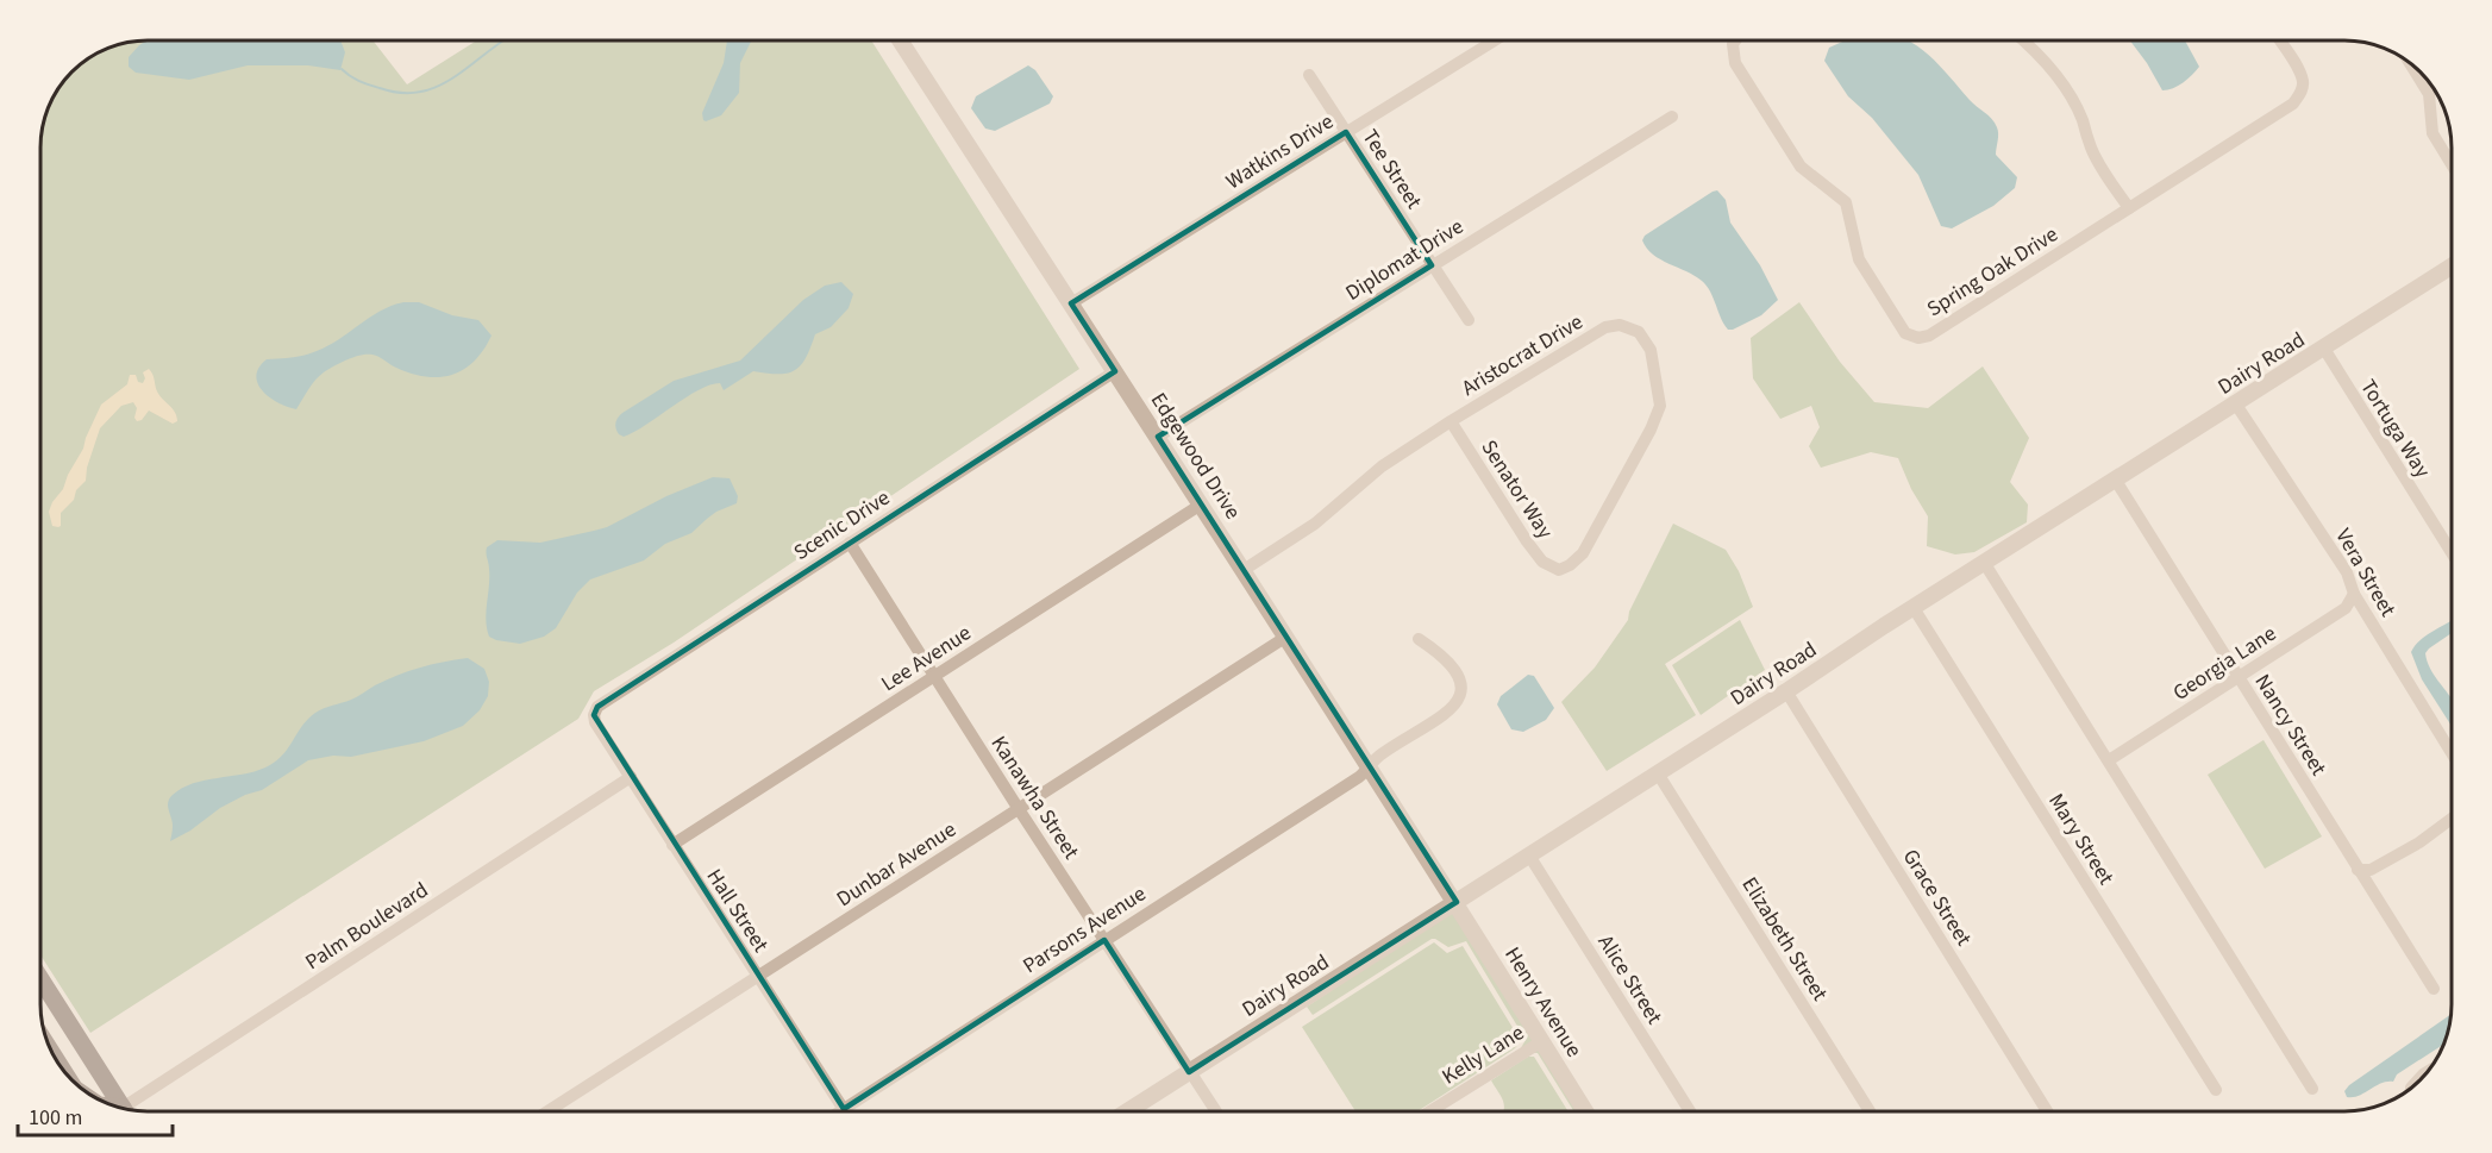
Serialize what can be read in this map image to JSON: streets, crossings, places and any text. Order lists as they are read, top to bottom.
{
  "streets": {
    "street": [
      "Watkins Drive",
      "Tee Street",
      "Diplomat Drive",
      "Spring Oak Drive",
      "Aristocrat Drive",
      "Dairy Road",
      "Tortuga Way",
      "Edgewood Drive",
      "Senator Way",
      "Scenic Drive",
      "Vera Street",
      "Lee Avenue",
      "Georgia Lane",
      "Nancy Street",
      "Kanawha Street",
      "Mary Street",
      "Dunbar Avenue",
      "Grace Street",
      "Hall Street",
      "Palm Boulevard",
      "Parsons Avenue",
      "Elizabeth Street",
      "Alice Street",
      "Henry Avenue",
      "Kelly Lane"
    ]
  },
  "crossings": [
    ["Watkins Drive", "Tee Street"],
    ["Watkins Drive", "Edgewood Drive"],
    ["Tee Street", "Diplomat Drive"],
    ["Diplomat Drive", "Edgewood Drive"],
    ["Aristocrat Drive", "Edgewood Drive"],
    ["Aristocrat Drive", "Senator Way"],
    ["Dairy Road", "Tortuga Way"],
    ["Dairy Road", "Edgewood Drive"],
    ["Dairy Road", "Vera Street"],
    ["Dairy Road", "Nancy Street"],
    ["Dairy Road", "Kanawha Street"],
    ["Dairy Road", "Mary Street"],
    ["Dairy Road", "Grace Street"],
    ["Dairy Road", "Elizabeth Street"],
    ["Dairy Road", "Alice Street"],
    ["Dairy Road", "Henry Avenue"],
    ["Edgewood Drive", "Scenic Drive"],
    ["Edgewood Drive", "Lee Avenue"],
    ["Edgewood Drive", "Dunbar Avenue"],
    ["Edgewood Drive", "Parsons Avenue"],
    ["Edgewood Drive", "Henry Avenue"],
    ["Scenic Drive", "Kanawha Street"],
    ["Scenic Drive", "Hall Street"],
    ["Vera Street", "Georgia Lane"],
    ["Lee Avenue", "Kanawha Street"],
    ["Lee Avenue", "Hall Street"],
    ["Georgia Lane", "Nancy Street"],
    ["Kanawha Street", "Dunbar Avenue"],
    ["Kanawha Street", "Parsons Avenue"],
    ["Dunbar Avenue", "Hall Street"],
    ["Hall Street", "Palm Boulevard"],
    ["Hall Street", "Parsons Avenue"],
    ["Henry Avenue", "Kelly Lane"]
  ],
  "scale_bar": "100 m"
}
